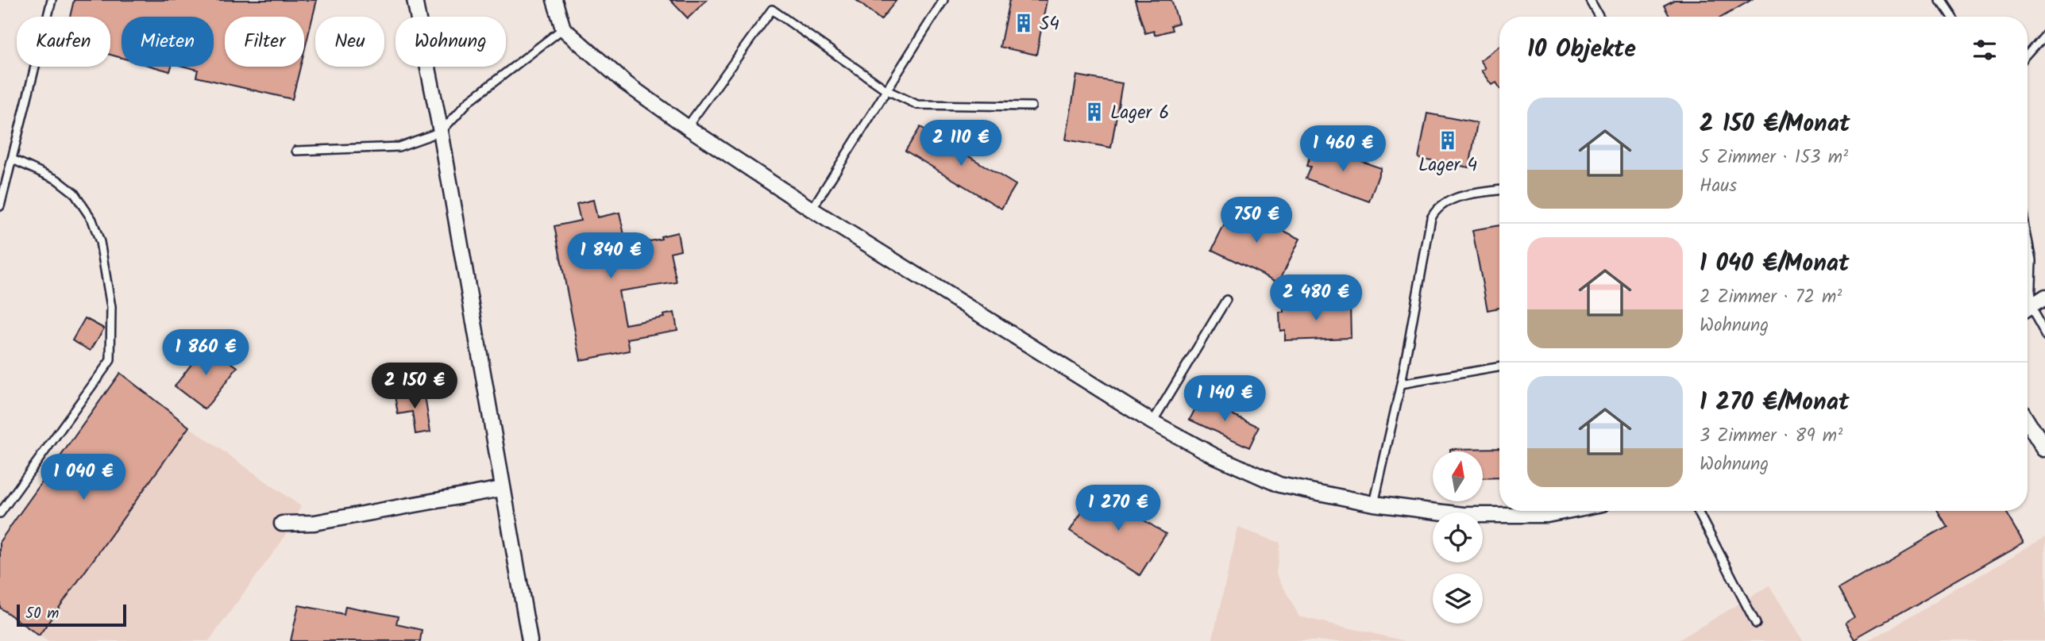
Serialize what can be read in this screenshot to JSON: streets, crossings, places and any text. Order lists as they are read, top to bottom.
{
  "places": {
    "building": ["S4", "Lager 6", "Lager 4"]
  },
  "scale_bar": "50 m",
  "north": "top",
  "page": {
    "chip": [
      "Kaufen",
      "Mieten",
      "Filter",
      "Neu",
      "Wohnung"
    ],
    "heading": "10 Objekte",
    "list": [
      {
        "name": "2 150 €/Monat",
        "note": "5 Zimmer · 153 m² · Haus"
      },
      {
        "name": "1 040 €/Monat",
        "note": "2 Zimmer · 72 m² · Wohnung"
      },
      {
        "name": "1 270 €/Monat",
        "note": "3 Zimmer · 89 m² · Wohnung"
      }
    ],
    "price": [
      "2 110 €",
      "1 460 €",
      "750 €",
      "1 840 €",
      "2 480 €",
      "1 860 €",
      "2 150 €",
      "1 140 €",
      "1 040 €",
      "1 270 €"
    ],
    "scale": "50 m"
  }
}
